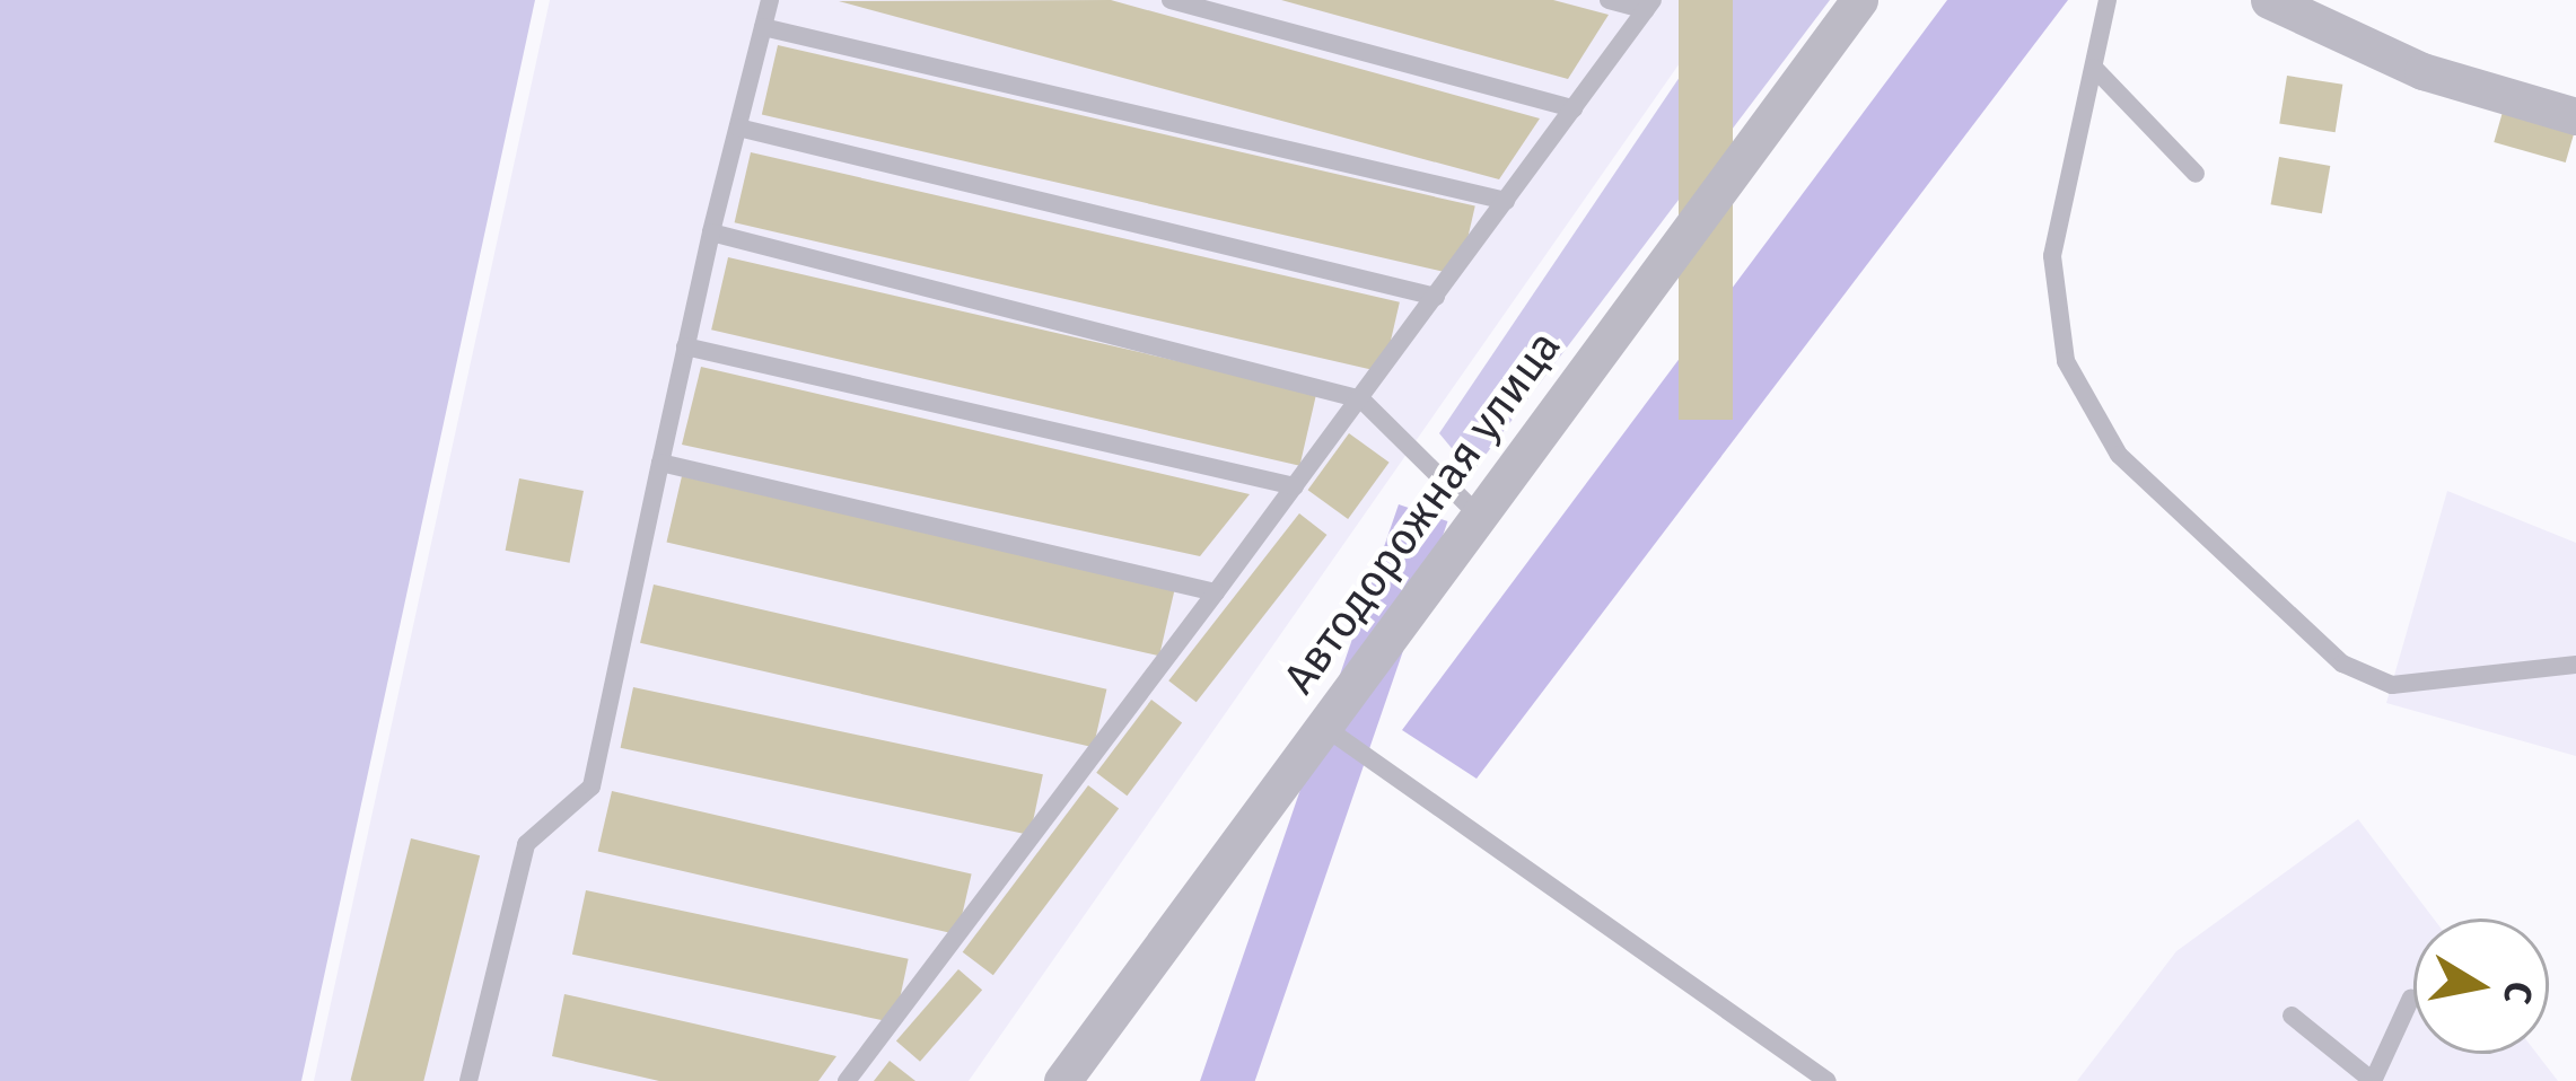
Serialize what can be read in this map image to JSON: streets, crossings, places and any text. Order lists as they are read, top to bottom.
{
  "streets": {
    "street": ["Автодорожная улица"]
  },
  "north": "right"
}
